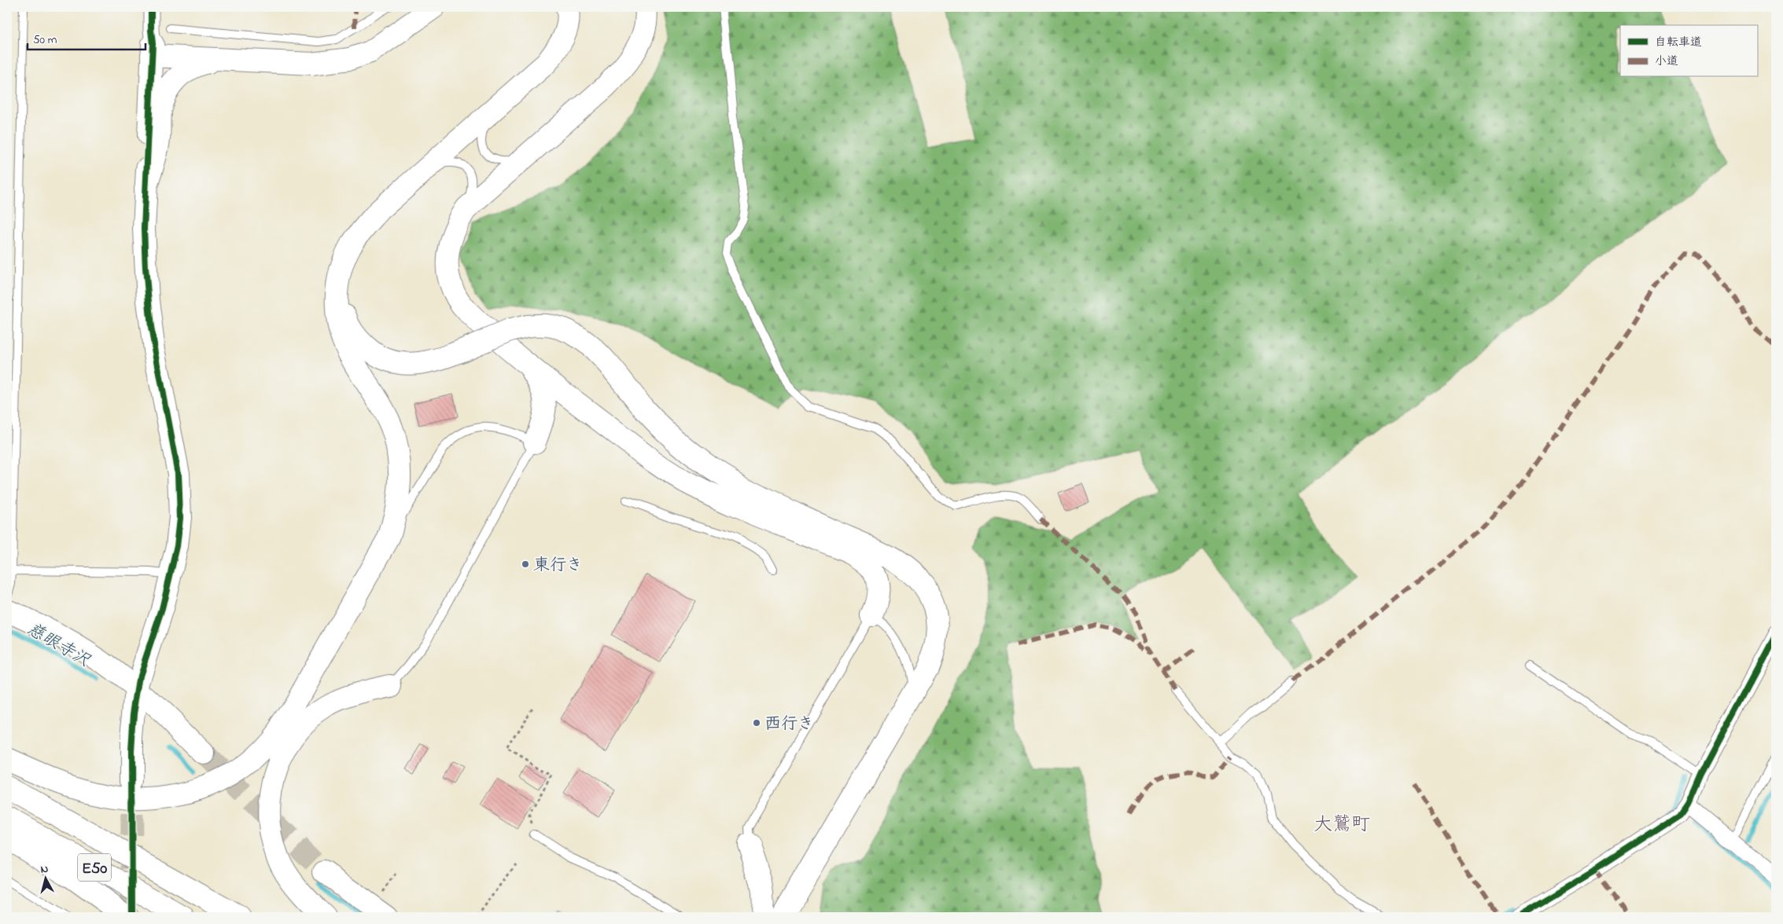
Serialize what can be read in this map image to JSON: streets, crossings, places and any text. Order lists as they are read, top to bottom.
{
  "streets": {
    "main road": ["E50"]
  },
  "districts": ["大鷲町"],
  "water": ["慈眼寺沢"],
  "places": ["東行き", "西行き"],
  "legend": ["自転車道", "小道"],
  "scale_bar": "50 m",
  "north": "top"
}
